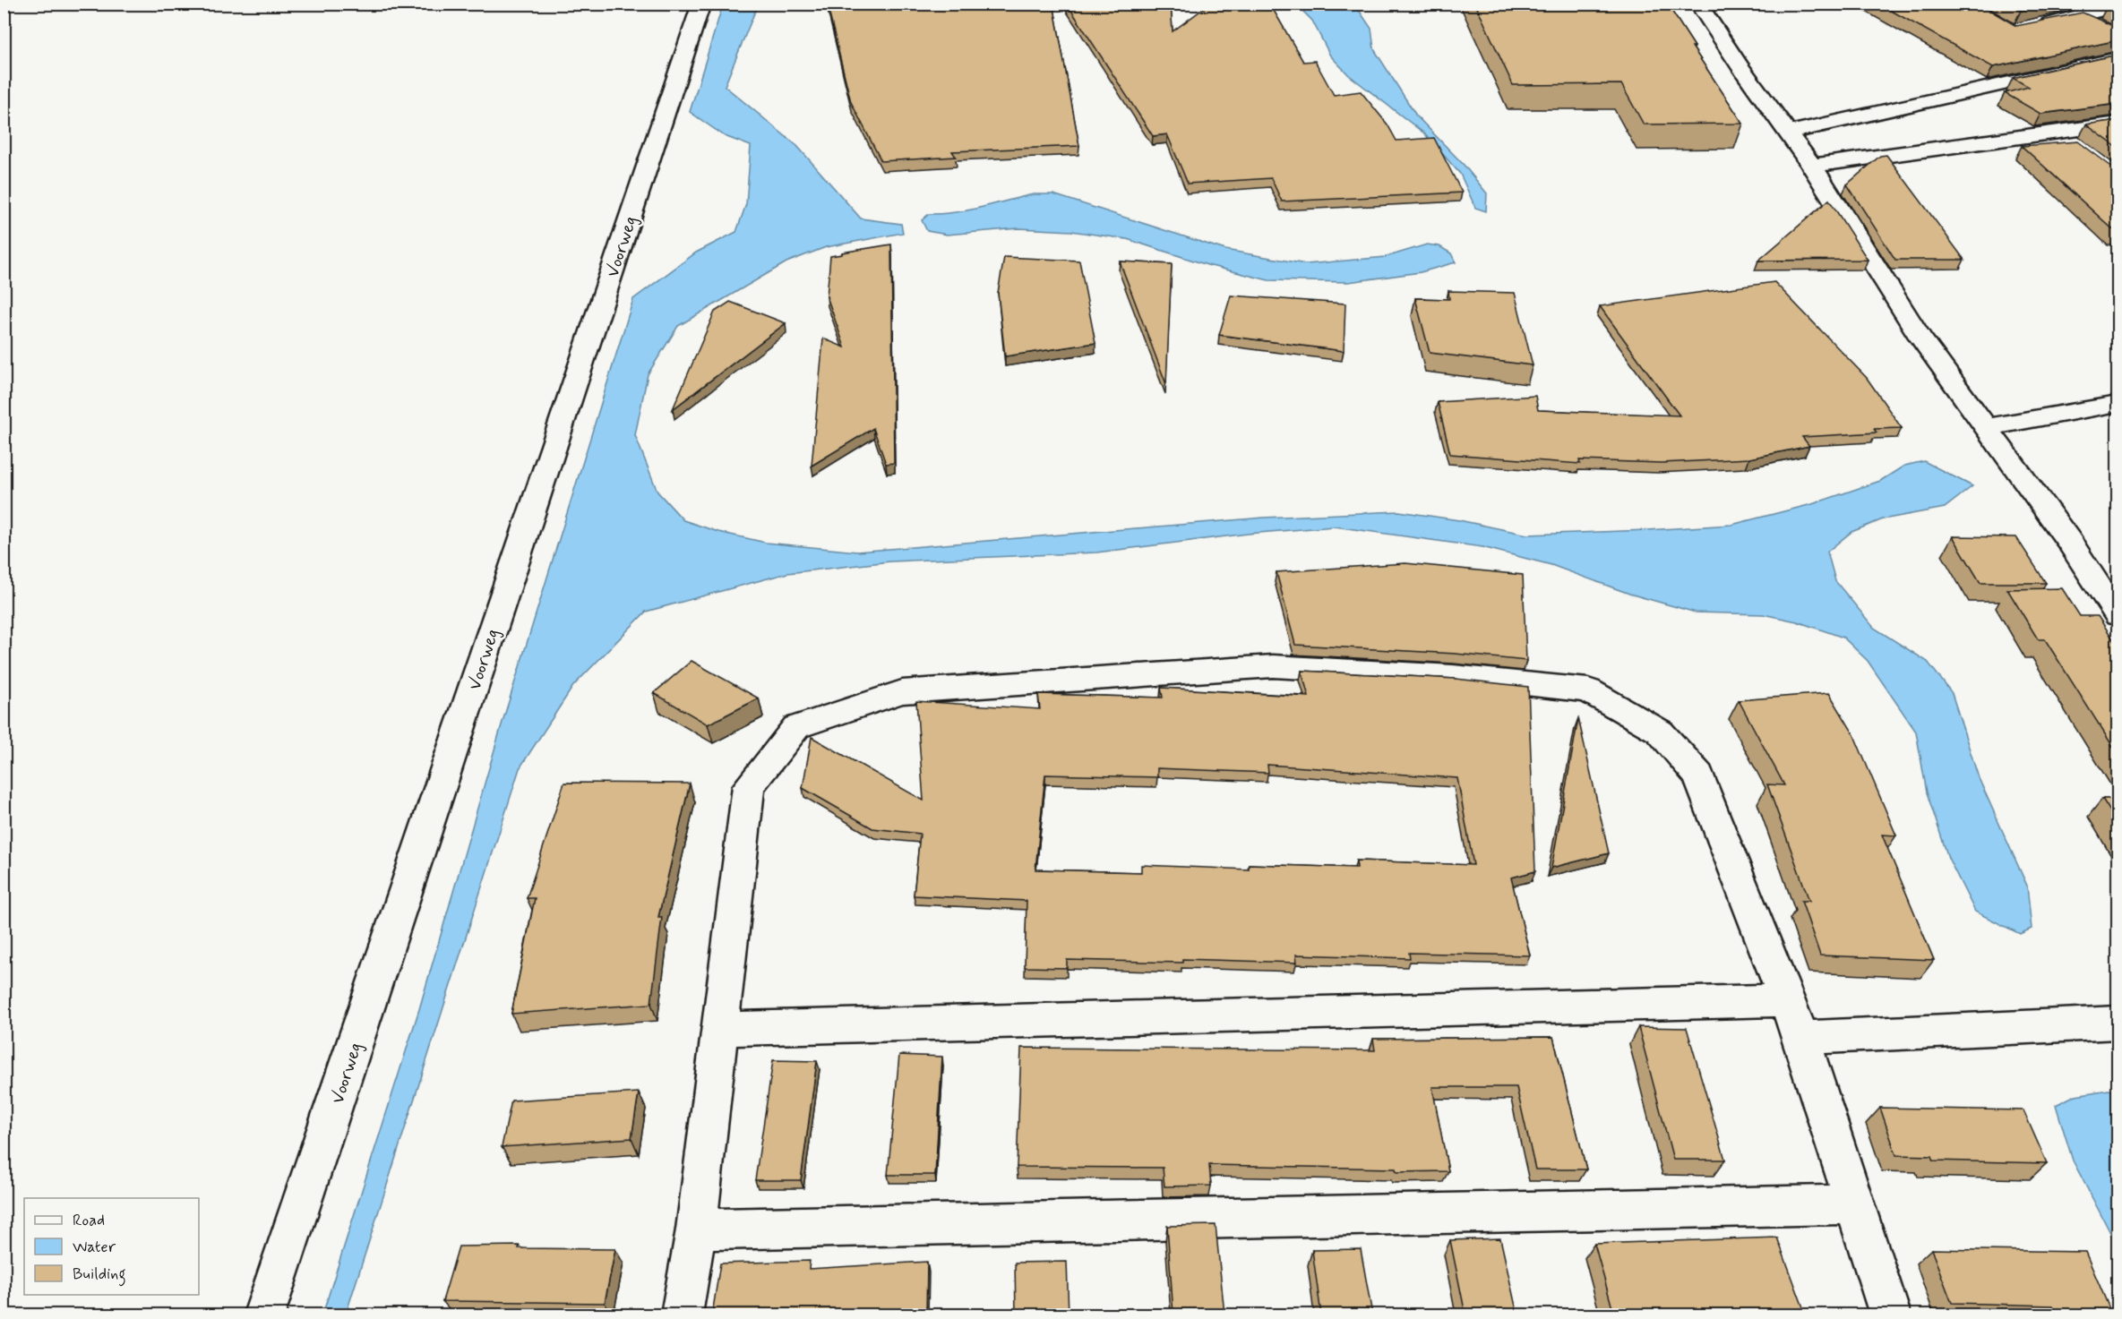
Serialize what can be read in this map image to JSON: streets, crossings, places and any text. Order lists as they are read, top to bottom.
{
  "streets": {
    "street": ["Voorweg"]
  },
  "legend": ["Road", "Water", "Building"]
}
